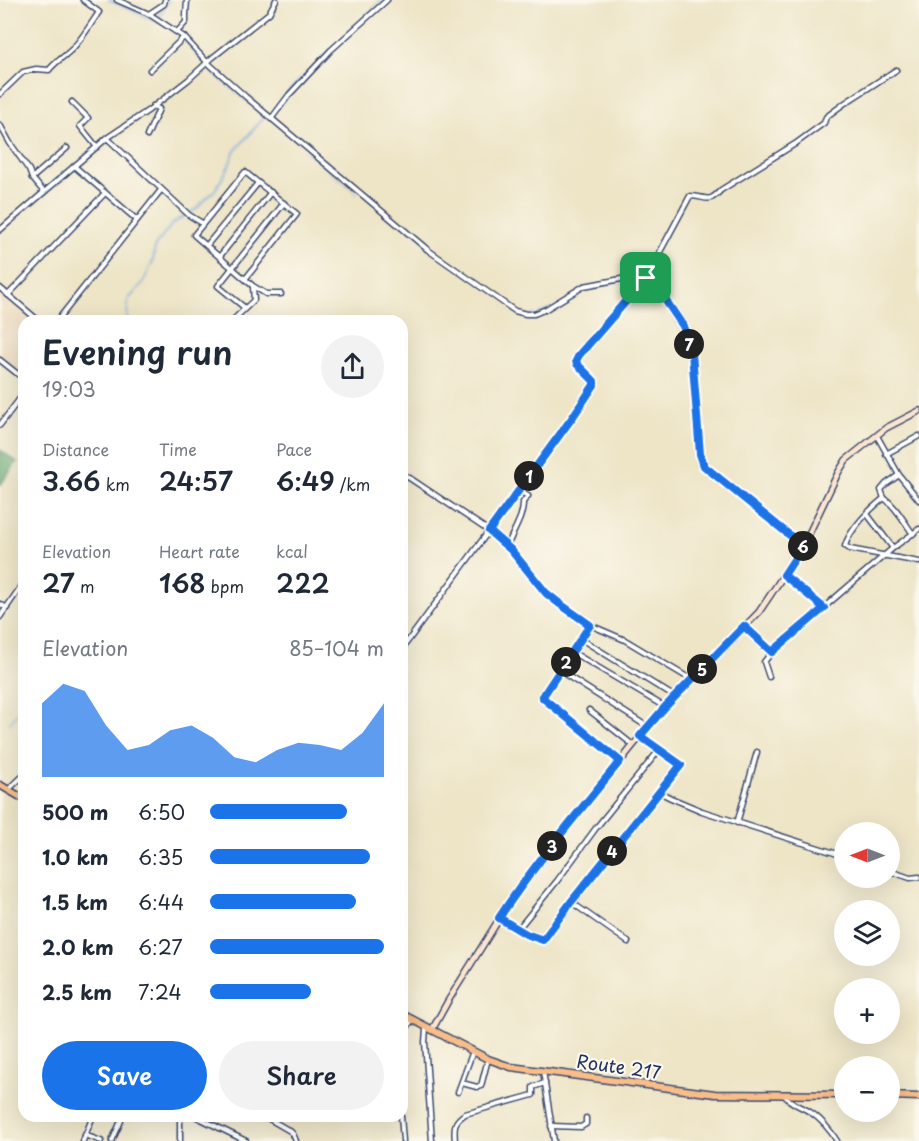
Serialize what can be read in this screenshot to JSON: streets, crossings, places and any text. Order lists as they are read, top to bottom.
{
  "streets": {
    "main road": ["Route 217"]
  },
  "north": "left",
  "page": {
    "heading": ["Evening run", "19:03"],
    "pins": [
      "7",
      "1",
      "6",
      "2",
      "5",
      "3",
      "4"
    ],
    "stats": [
      ["Distance", "3.66 km"],
      ["Time", "24:57"],
      ["Pace", "6:49 /km"],
      ["Elevation", "27 m"],
      ["Heart rate", "168 bpm"],
      ["kcal", "222"]
    ],
    "chart": ["Elevation", "85–104 m"],
    "list": [
      {
        "name": "500 m",
        "note": "6:50"
      },
      {
        "name": "1.0 km",
        "note": "6:35"
      },
      {
        "name": "1.5 km",
        "note": "6:44"
      },
      {
        "name": "2.0 km",
        "note": "6:27"
      },
      {
        "name": "2.5 km",
        "note": "7:24"
      }
    ],
    "map_buttons": ["+", "−"],
    "buttons": ["Save", "Share"]
  }
}
